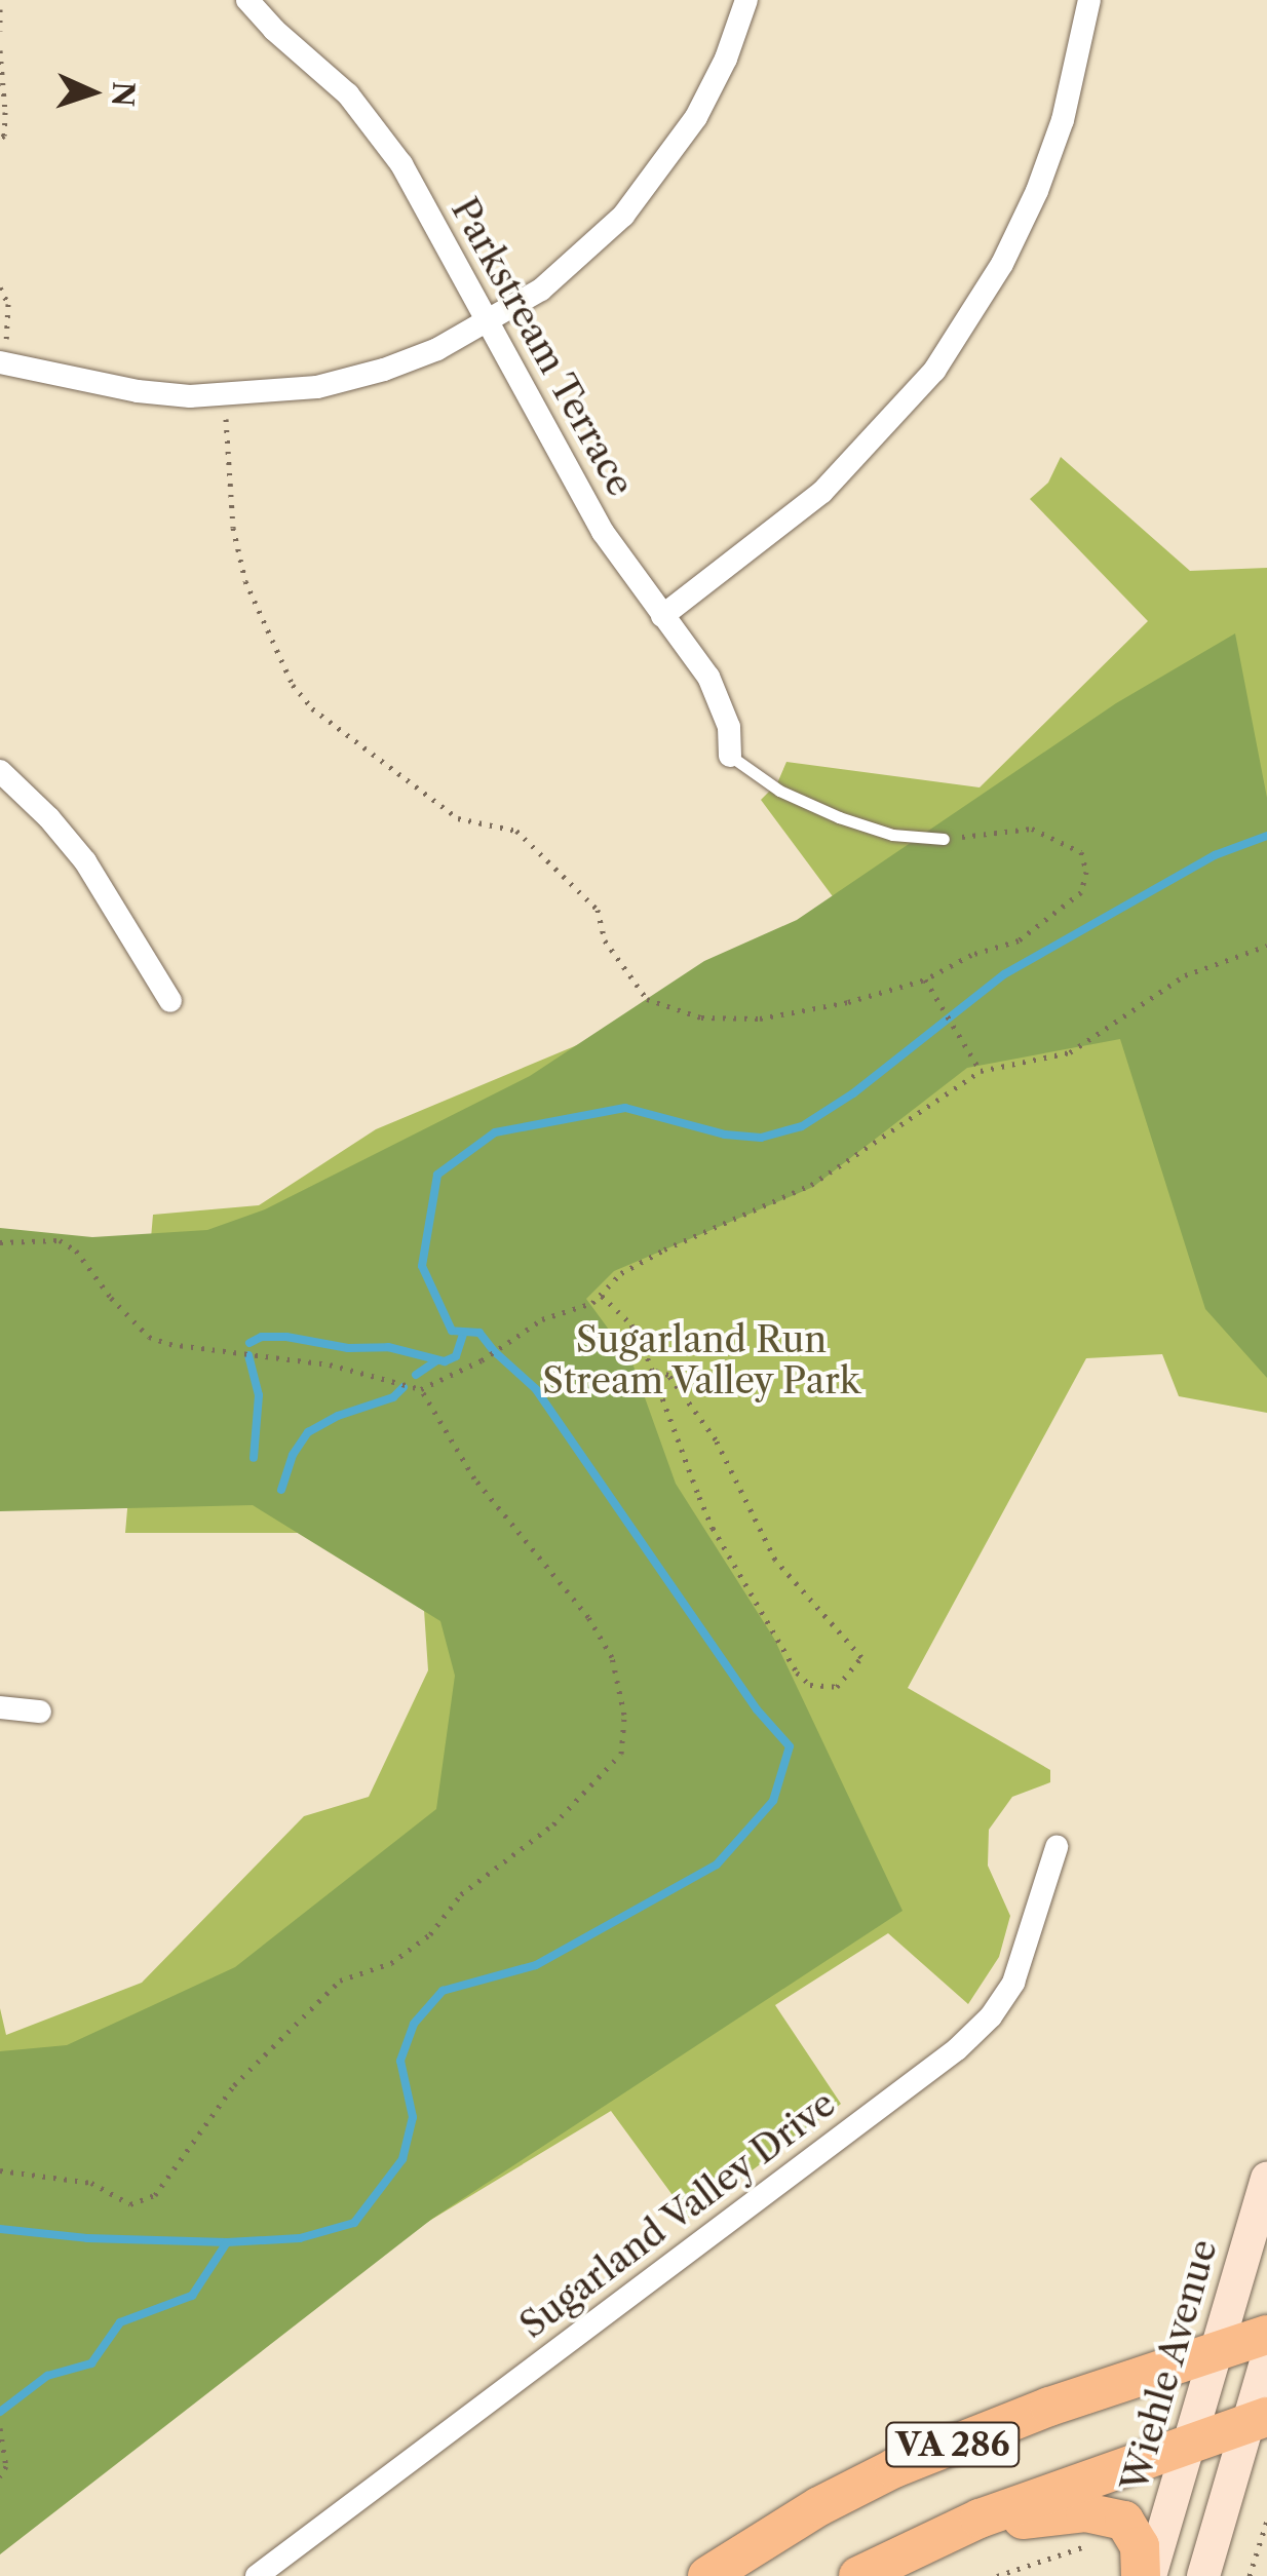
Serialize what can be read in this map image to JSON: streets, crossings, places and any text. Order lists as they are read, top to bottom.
{
  "streets": {
    "highway": ["VA 286"],
    "main road": ["Wiehle Avenue"],
    "street": ["Parkstream Terrace", "Sugarland Valley Drive"]
  },
  "crossings": [
    ["Wiehle Avenue", "VA 286"]
  ],
  "parks": ["Sugarland Run Stream Valley Park"],
  "north": "right"
}
